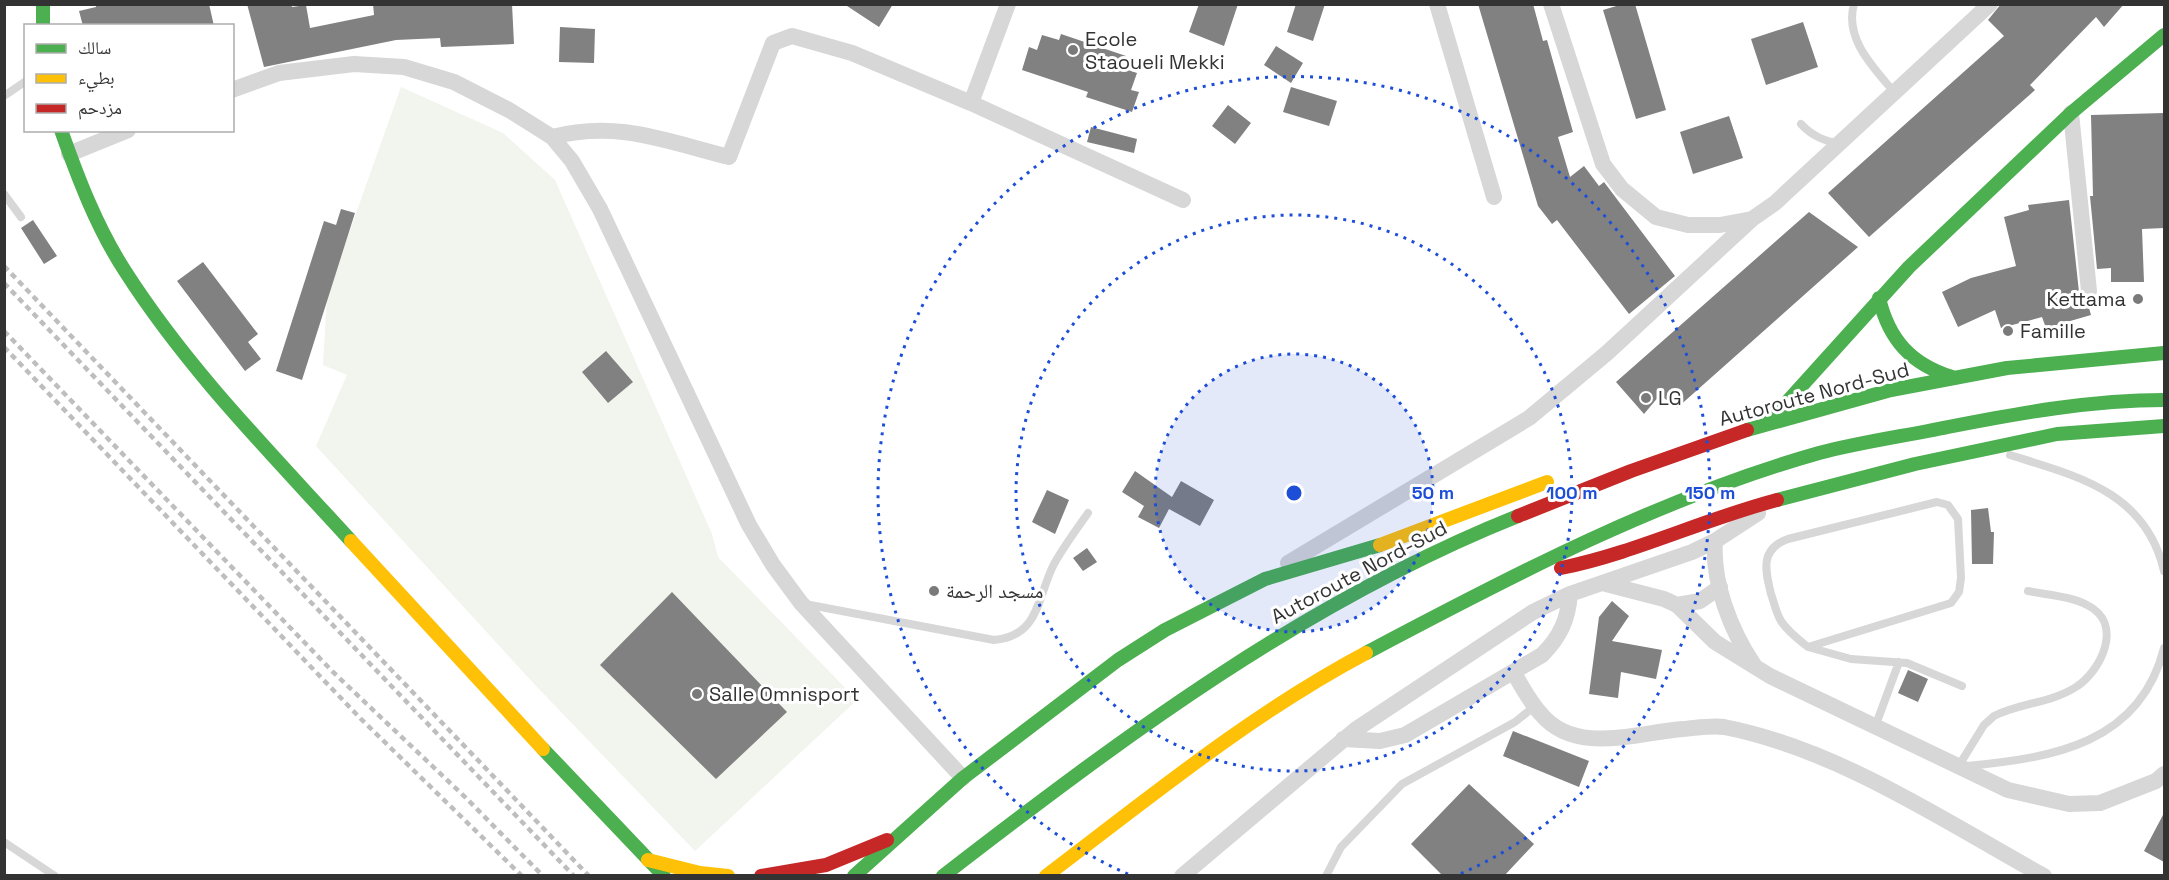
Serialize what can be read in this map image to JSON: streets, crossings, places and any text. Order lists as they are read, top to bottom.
{
  "streets": {
    "main road": ["Autoroute Nord-Sud"]
  },
  "places": [
    "Ecole Staoueli Mekki",
    "Kettama",
    "Famille",
    "LG",
    "مسجد الرحمة",
    "Salle Omnisport"
  ],
  "legend": ["سالك", "بطيء", "مزدحم"],
  "rings": ["50 m", "100 m", "150 m"]
}
